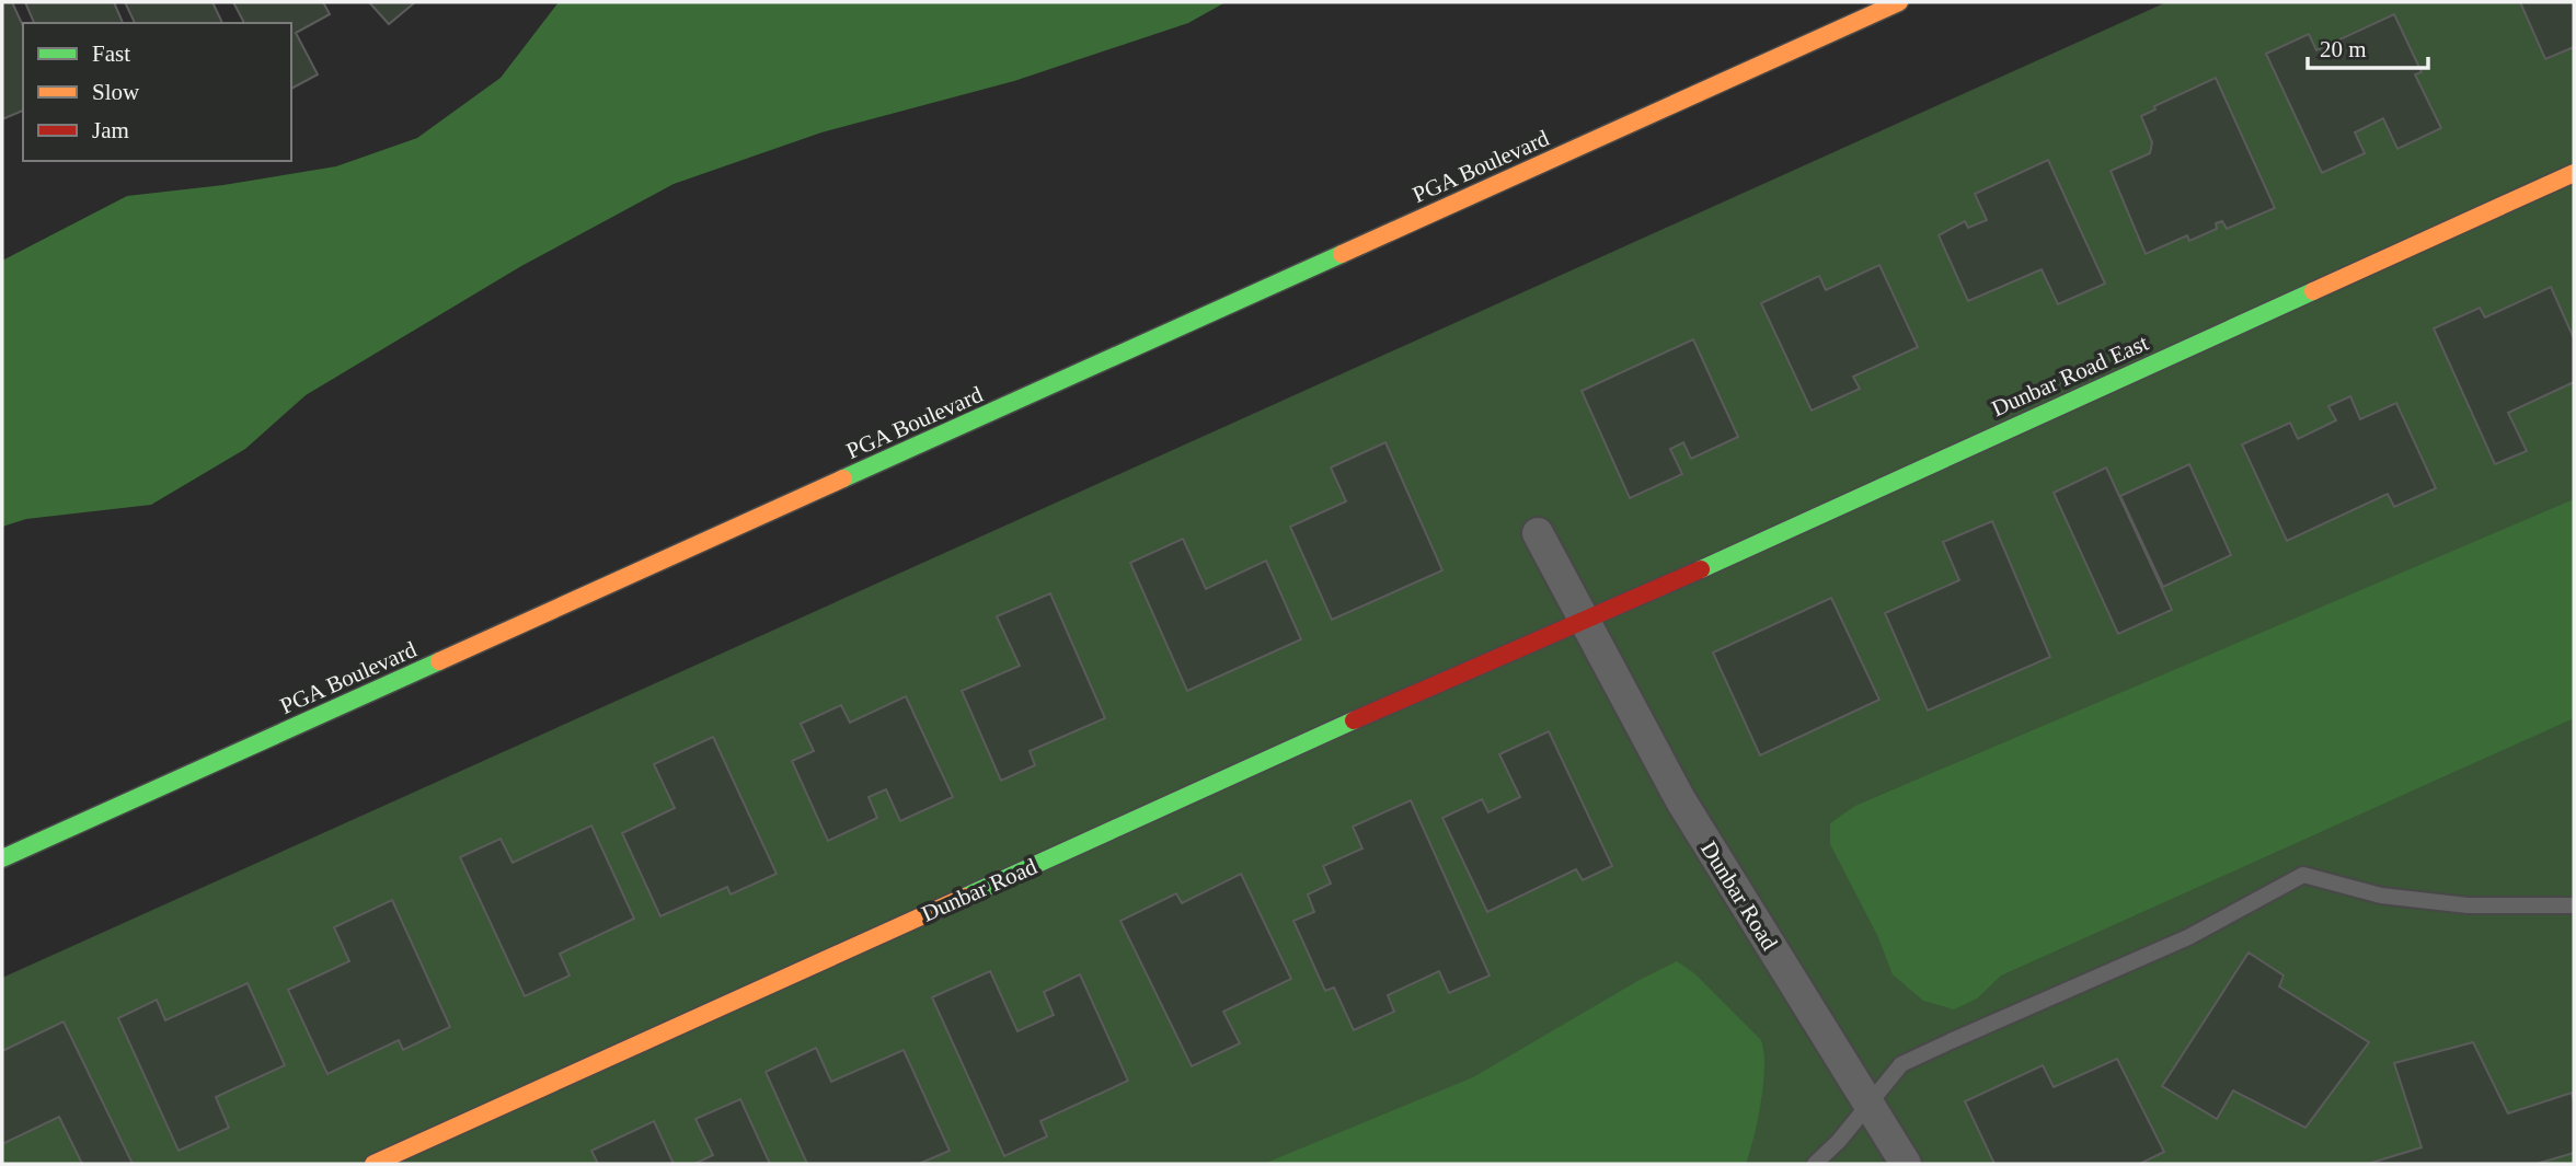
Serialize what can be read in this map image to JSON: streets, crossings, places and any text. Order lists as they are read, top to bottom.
{
  "streets": {
    "street": ["PGA Boulevard", "Dunbar Road East", "Dunbar Road"]
  },
  "crossings": [
    ["Dunbar Road East", "Dunbar Road"]
  ],
  "legend": ["Fast", "Slow", "Jam"],
  "scale_bar": "20 m"
}
